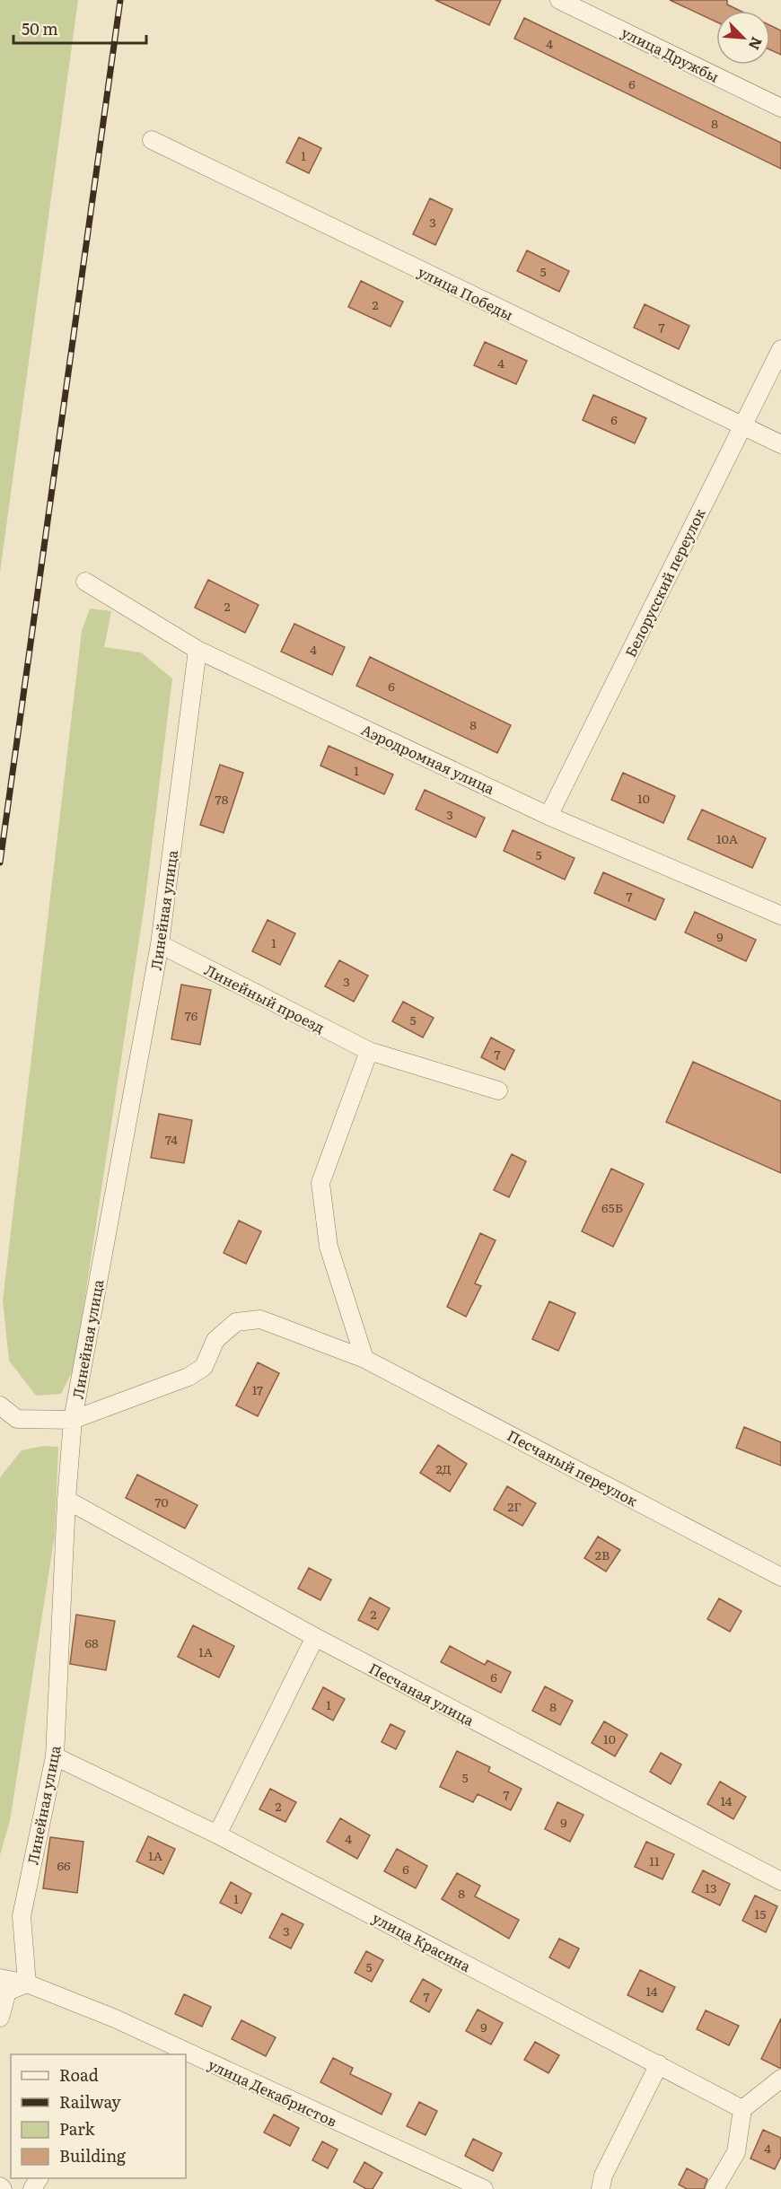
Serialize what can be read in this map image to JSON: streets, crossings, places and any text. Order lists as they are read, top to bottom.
{
  "streets": {
    "street": [
      "улица Дружбы",
      "улица Победы",
      "Белорусский переулок",
      "Аэродромная улица",
      "Линейная улица",
      "Линейный проезд",
      "Песчаный переулок",
      "Песчаная улица",
      "улица Красина",
      "улица Декабристов"
    ]
  },
  "crossings": [
    ["улица Победы", "Белорусский переулок"],
    ["Белорусский переулок", "Аэродромная улица"],
    ["Аэродромная улица", "Линейная улица"],
    ["Линейная улица", "Линейный проезд"],
    ["Линейная улица", "Песчаная улица"],
    ["Линейная улица", "улица Красина"],
    ["Линейная улица", "улица Декабристов"]
  ],
  "house_numbers": [
    "4",
    "6",
    "8",
    "1",
    "3",
    "5",
    "2",
    "7",
    "4",
    "6",
    "2",
    "4",
    "6",
    "8",
    "1",
    "10",
    "78",
    "3",
    "10А",
    "5",
    "7",
    "9",
    "1",
    "3",
    "76",
    "5",
    "7",
    "74",
    "65Б",
    "17",
    "2Д",
    "70",
    "2Г",
    "2В",
    "2",
    "68",
    "1А",
    "6",
    "1",
    "8",
    "10",
    "5",
    "7",
    "14",
    "2",
    "9",
    "4",
    "1А",
    "11",
    "66",
    "6",
    "13",
    "8",
    "1",
    "15",
    "3",
    "5",
    "14",
    "7",
    "9",
    "4"
  ],
  "legend": [
    "Road",
    "Railway",
    "Park",
    "Building"
  ],
  "scale_bar": "50 m",
  "north": "bottom right"
}
